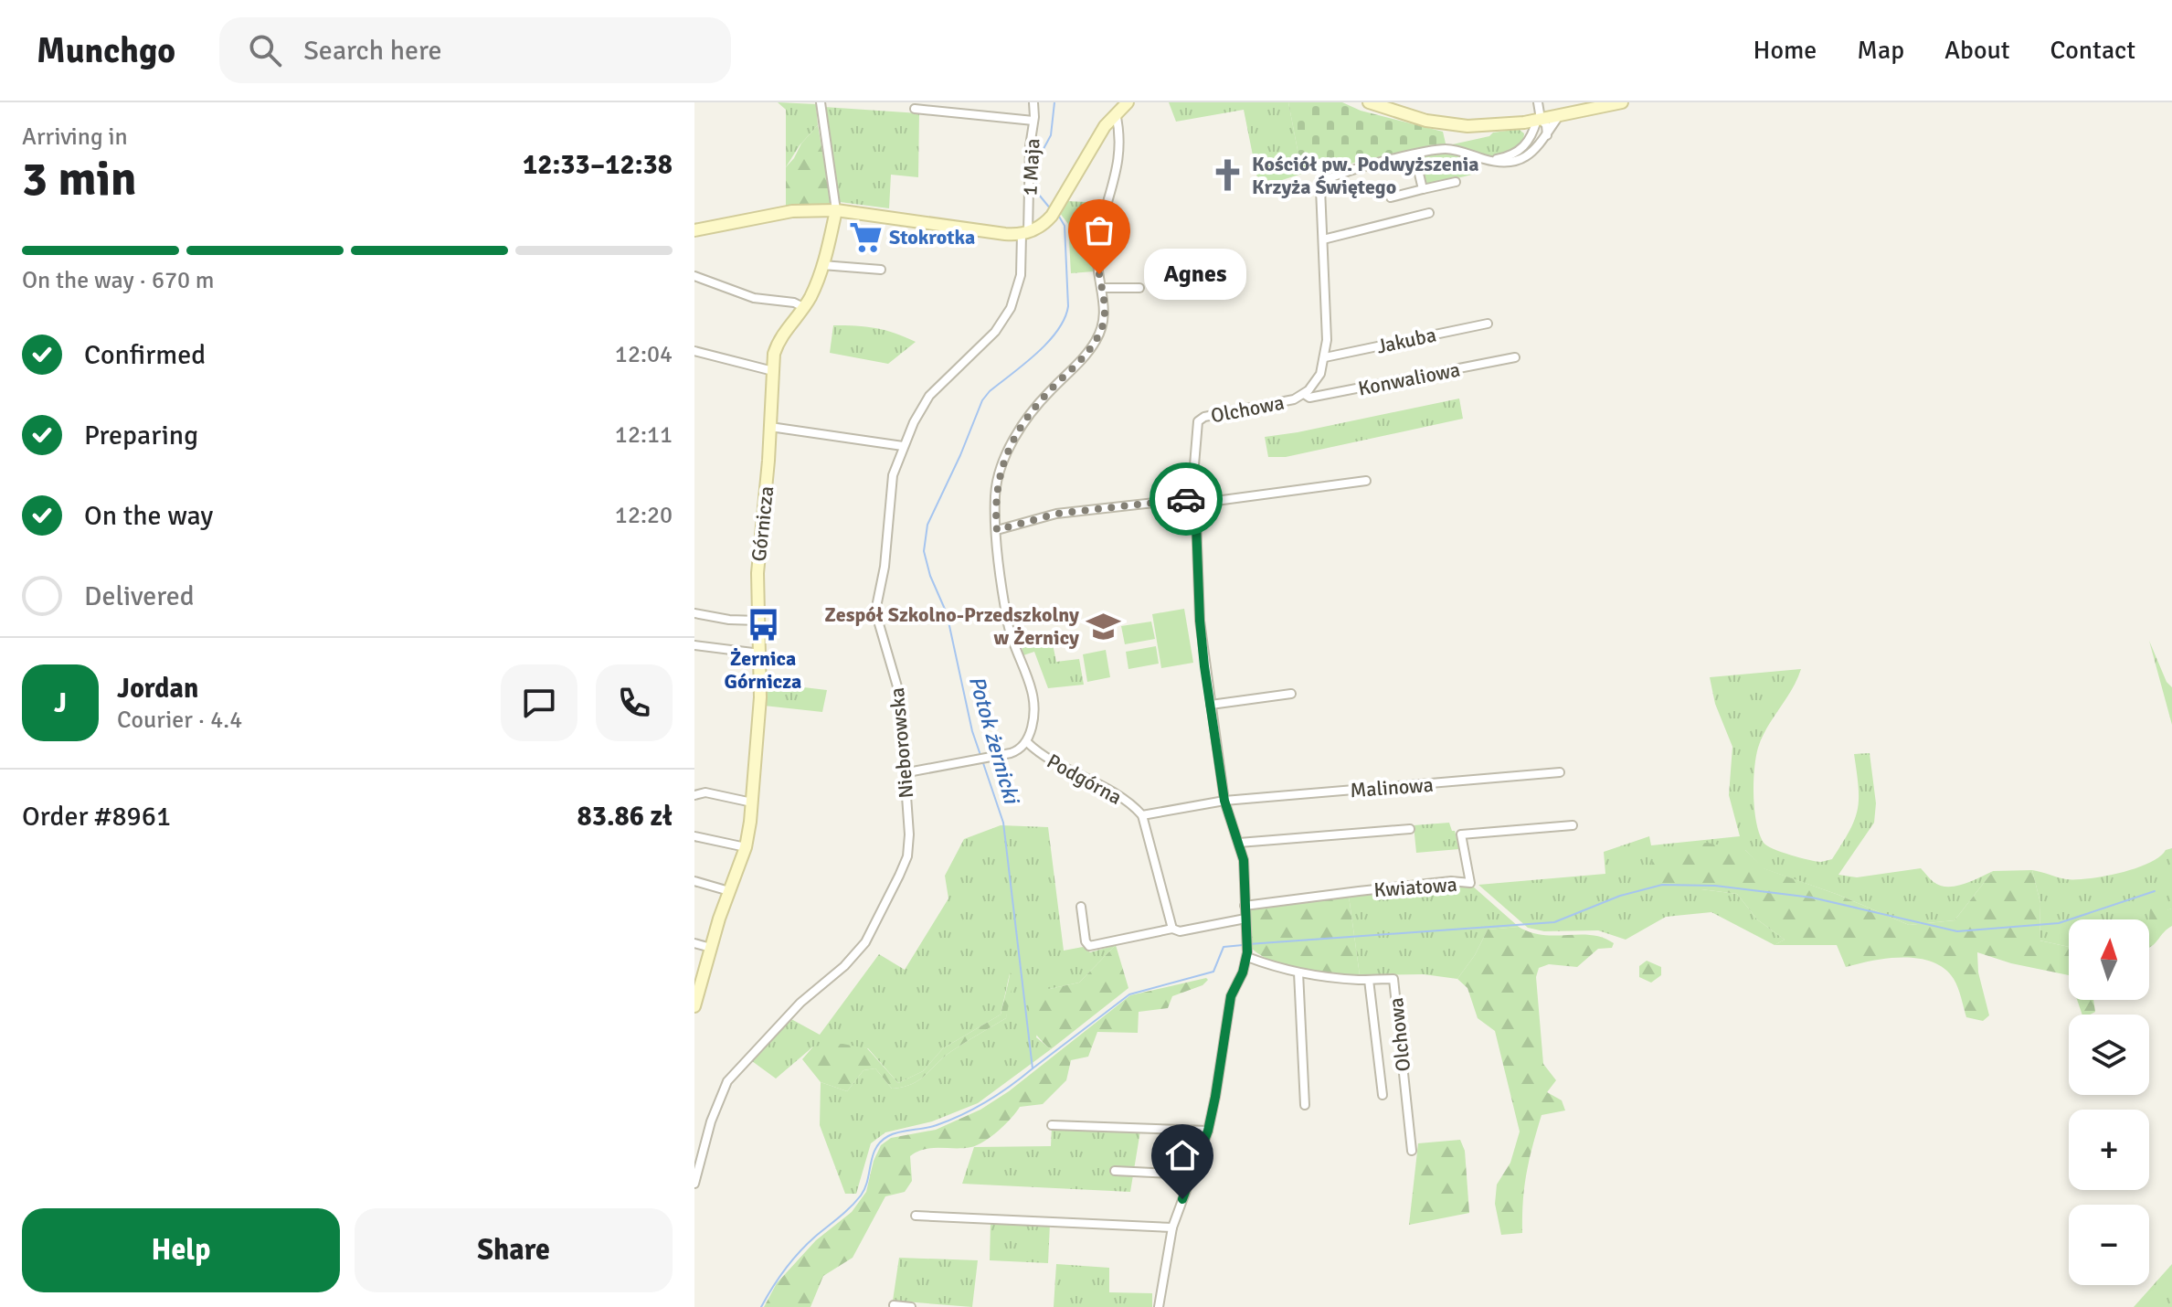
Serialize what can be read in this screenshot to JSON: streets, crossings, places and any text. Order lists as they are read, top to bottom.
{
  "streets": {
    "street": [
      "1 Maja",
      "Jakuba",
      "Konwaliowa",
      "Olchowa",
      "Górnicza",
      "Nieborowska",
      "Podgórna",
      "Malinowa",
      "Kwiatowa"
    ]
  },
  "crossings": [
    ["1 Maja", "Nieborowska"],
    ["Jakuba", "Olchowa"],
    ["Konwaliowa", "Olchowa"],
    ["Olchowa", "Podgórna"],
    ["Olchowa", "Malinowa"],
    ["Olchowa", "Kwiatowa"],
    ["Podgórna", "Malinowa"]
  ],
  "water": ["Potok żernicki"],
  "places": {
    "church": ["Kościół pw. Podwyższenia Krzyża Świętego"],
    "supermarket": ["Stokrotka"],
    "other": ["Agnes"],
    "bus stop": ["Żernica Górnicza"],
    "school or university": ["Zespół Szkolno-Przedszkolny w Żernicy"]
  },
  "north": "top",
  "page": {
    "header": "Munchgo",
    "search": "Search here",
    "nav": [
      "Home",
      "Map",
      "About",
      "Contact"
    ],
    "heading": ["3 min", "Arriving in", "12:33–12:38"],
    "panel": [
      "Jordan",
      "Courier · 4.4",
      "Order #8961",
      "83.86 zł"
    ],
    "bar": "On the way · 670 m",
    "bubble": "Agnes",
    "list": [
      ["Confirmed", "12:04"],
      ["Preparing", "12:11"],
      ["On the way", "12:20"],
      "Delivered"
    ],
    "round": "J",
    "map_buttons": ["+", "−"],
    "buttons": ["Help", "Share"]
  }
}
